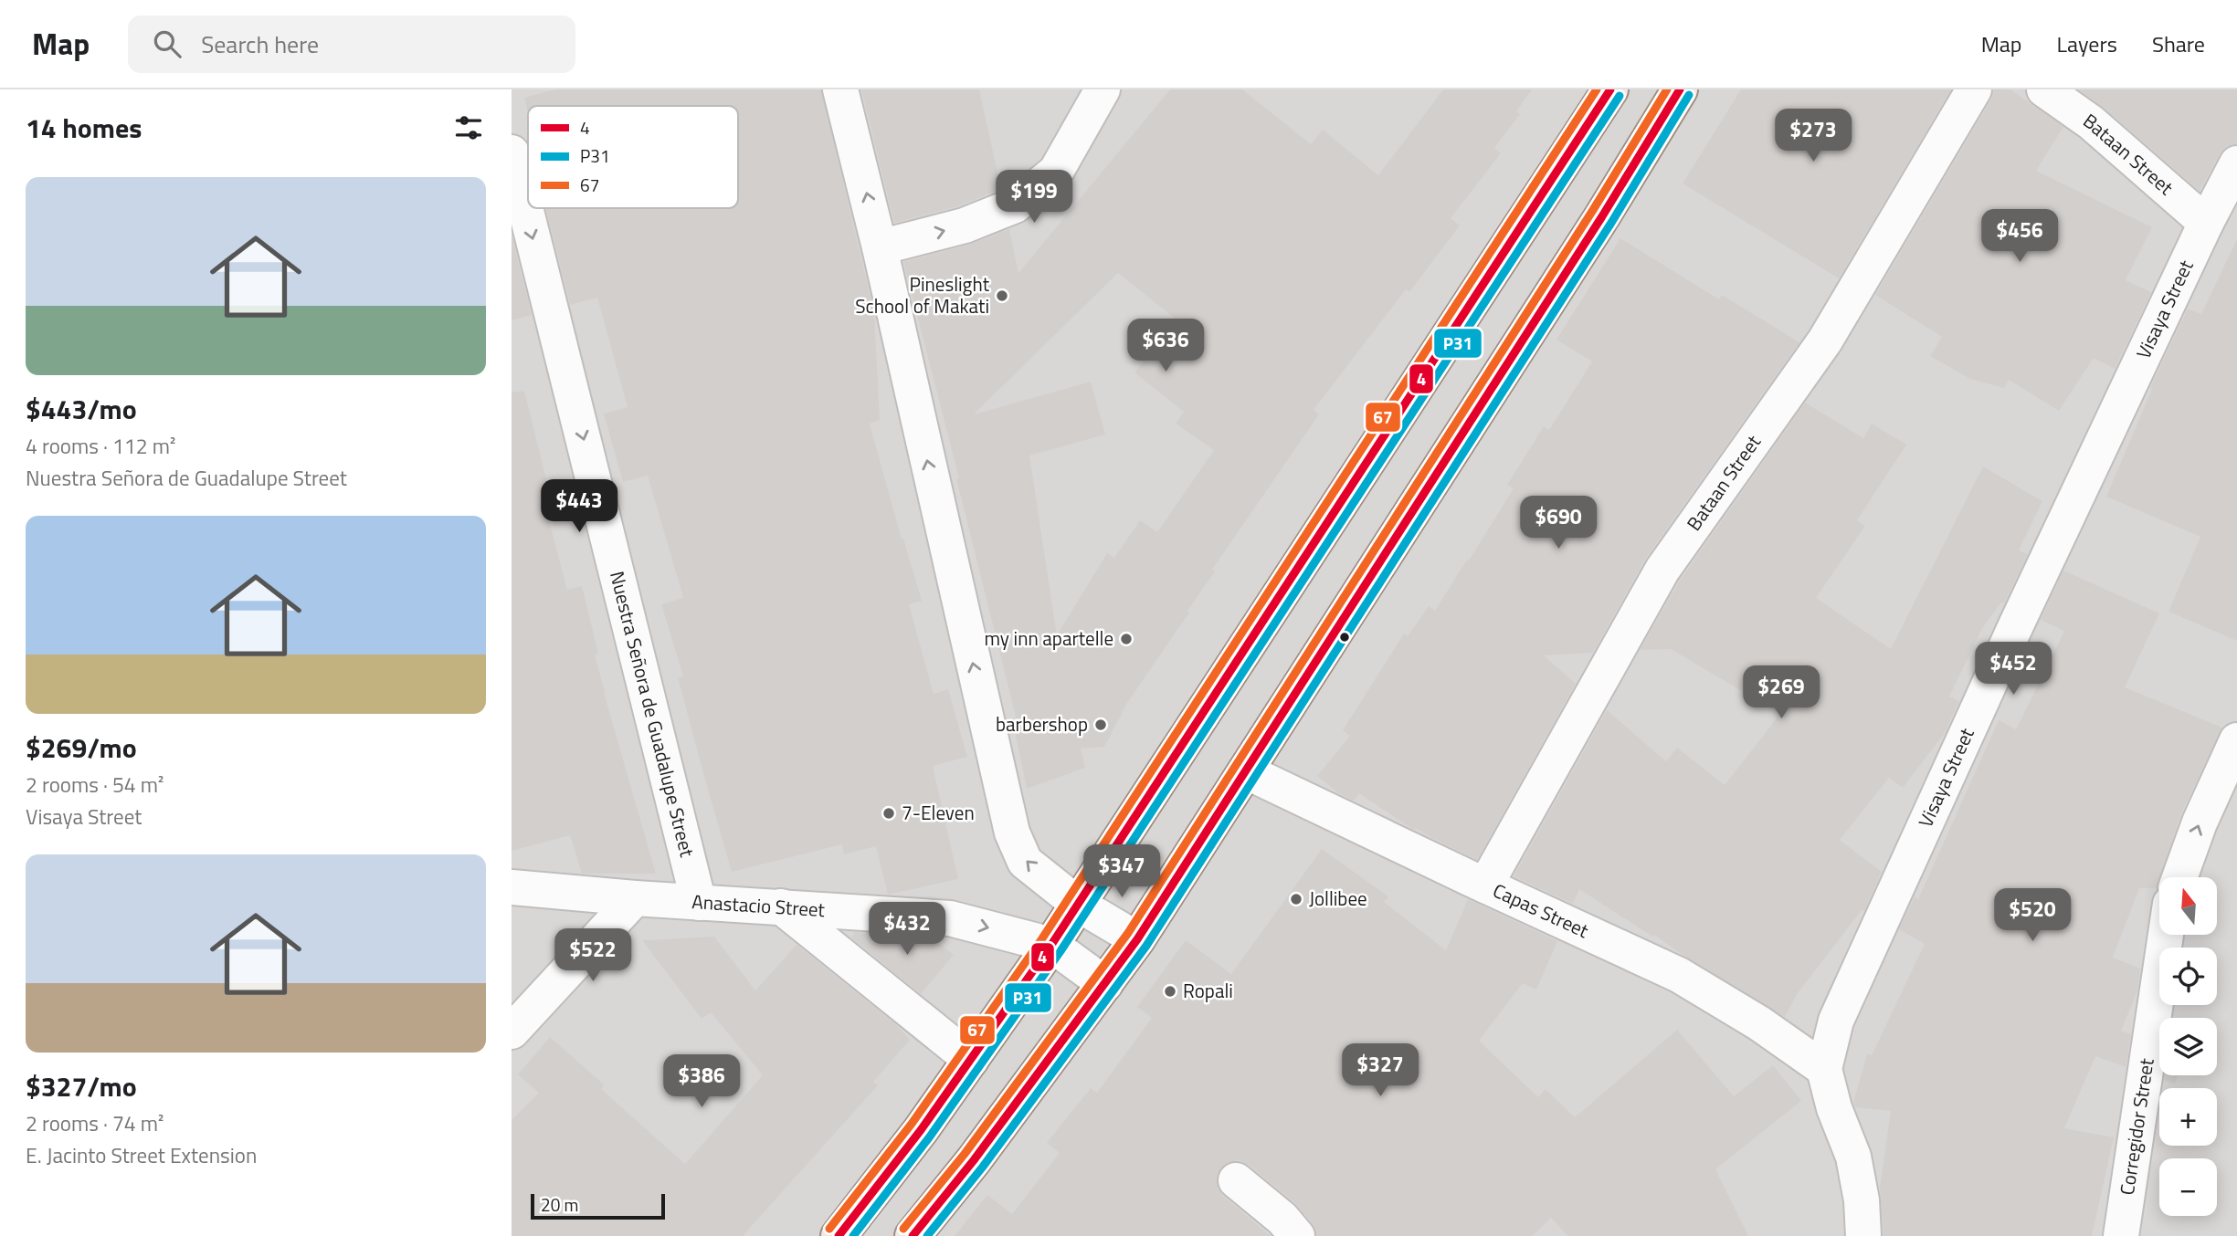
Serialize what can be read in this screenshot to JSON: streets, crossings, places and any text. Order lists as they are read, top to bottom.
{
  "streets": {
    "street": [
      "Bataan Street",
      "Visaya Street",
      "Nuestra Señora de Guadalupe Street",
      "Anastacio Street",
      "Capas Street",
      "Corregidor Street"
    ]
  },
  "crossings": [
    ["Bataan Street", "Visaya Street"],
    ["Bataan Street", "Capas Street"],
    ["Visaya Street", "Capas Street"],
    ["Nuestra Señora de Guadalupe Street", "Anastacio Street"]
  ],
  "one_way": ["Nuestra Señora de Guadalupe Street", "Anastacio Street"],
  "places": [
    "Pineslight School of Makati",
    "my inn apartelle",
    "barbershop",
    "7-Eleven",
    "Jollibee",
    "Ropali"
  ],
  "lines": ["transit line 4", "transit line 67", "transit line P31"],
  "legend": ["4", "P31", "67"],
  "scale_bar": "20 m",
  "north": "top",
  "page": {
    "header": "Map",
    "search": "Search here",
    "nav": ["Map", "Layers", "Share"],
    "heading": "14 homes",
    "price": [
      "$273",
      "$199",
      "$456",
      "$636",
      "$443",
      "$690",
      "$452",
      "$269",
      "$347",
      "$520",
      "$432",
      "$522",
      "$327",
      "$386"
    ],
    "list": [
      {
        "name": "$443/mo",
        "note": "4 rooms · 112 m² · Nuestra Señora de Guadalupe Street"
      },
      {
        "name": "$269/mo",
        "note": "2 rooms · 54 m² · Visaya Street"
      },
      {
        "name": "$327/mo",
        "note": "2 rooms · 74 m² · E. Jacinto Street Extension"
      }
    ],
    "map_buttons": ["+", "−"],
    "scale": "20 m"
  }
}
